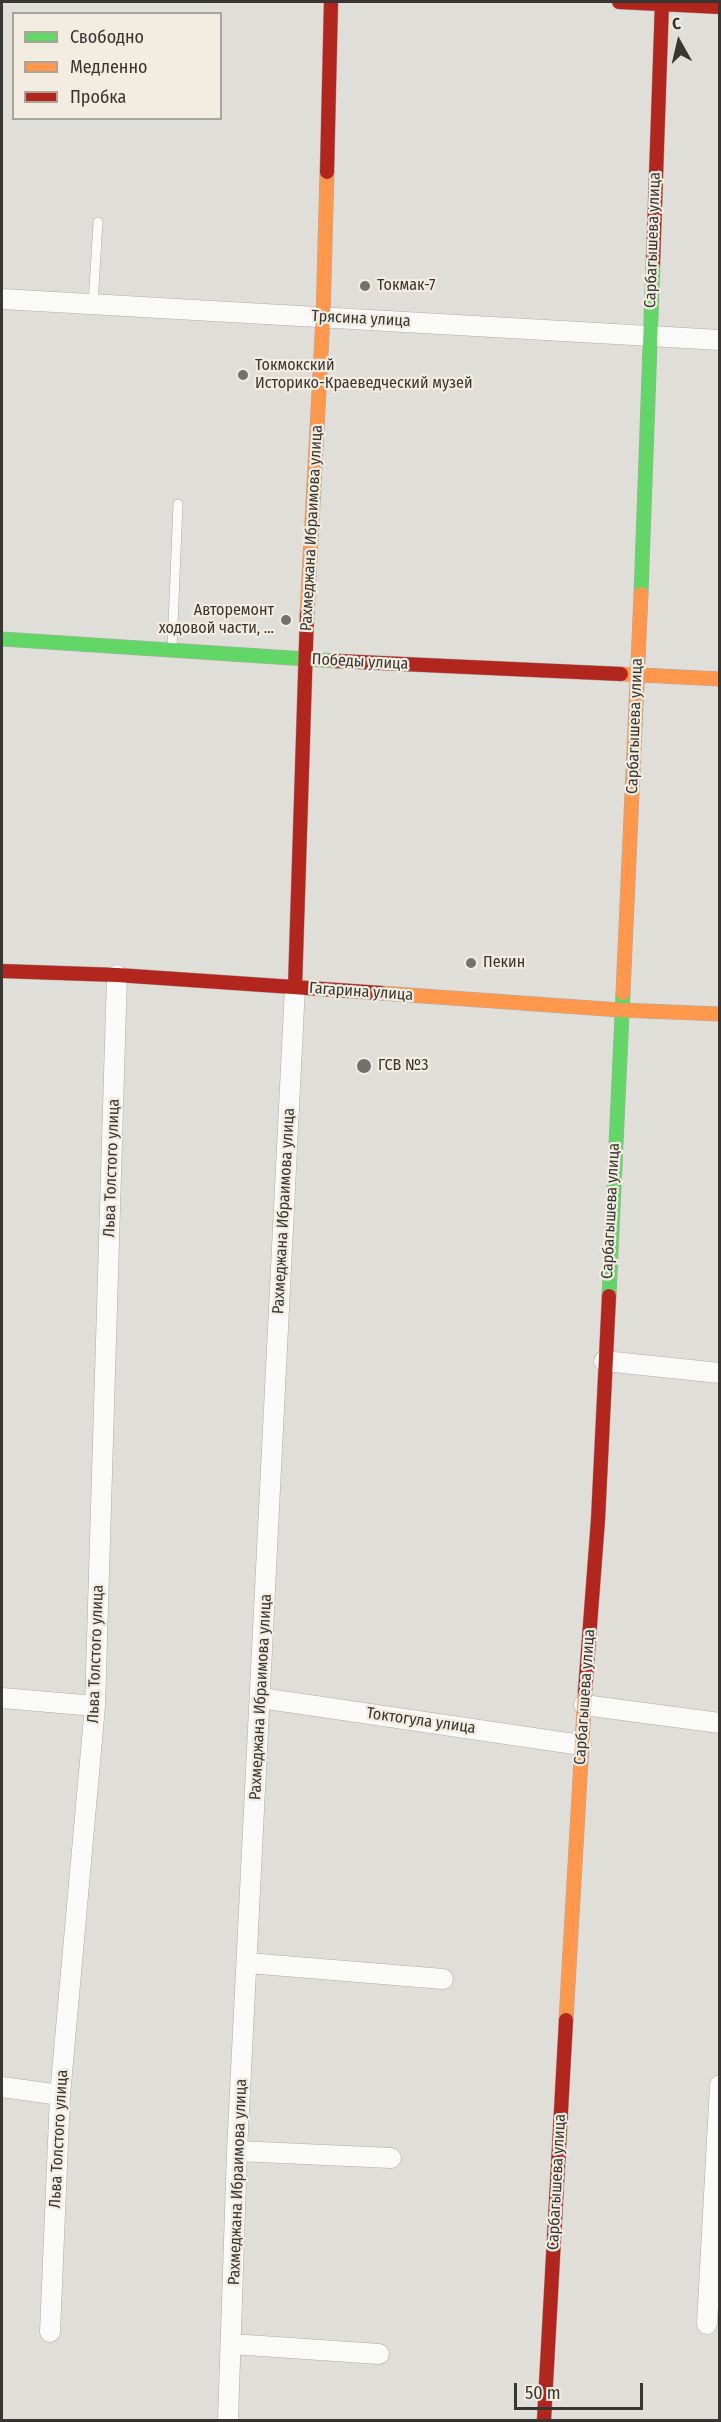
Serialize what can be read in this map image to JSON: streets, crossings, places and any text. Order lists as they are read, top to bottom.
{
  "streets": {
    "street": [
      "Сарбагышева улица",
      "Трясина улица",
      "Рахмеджана Ибраимова улица",
      "Победы улица",
      "Гагарина улица",
      "Льва Толстого улица",
      "Токтогула улица"
    ]
  },
  "crossings": [
    ["Сарбагышева улица", "Трясина улица"],
    ["Сарбагышева улица", "Победы улица"],
    ["Сарбагышева улица", "Гагарина улица"],
    ["Сарбагышева улица", "Токтогула улица"],
    ["Трясина улица", "Рахмеджана Ибраимова улица"],
    ["Рахмеджана Ибраимова улица", "Победы улица"],
    ["Рахмеджана Ибраимова улица", "Гагарина улица"],
    ["Рахмеджана Ибраимова улица", "Токтогула улица"],
    ["Гагарина улица", "Льва Толстого улица"]
  ],
  "places": [
    "Токмак-7",
    "Токмокский Историко-Краеведческий музей",
    "Авторемонт ходовой части, ...",
    "Пекин",
    "ГСВ №3"
  ],
  "legend": ["Свободно", "Медленно", "Пробка"],
  "scale_bar": "50 m",
  "north": "top"
}
